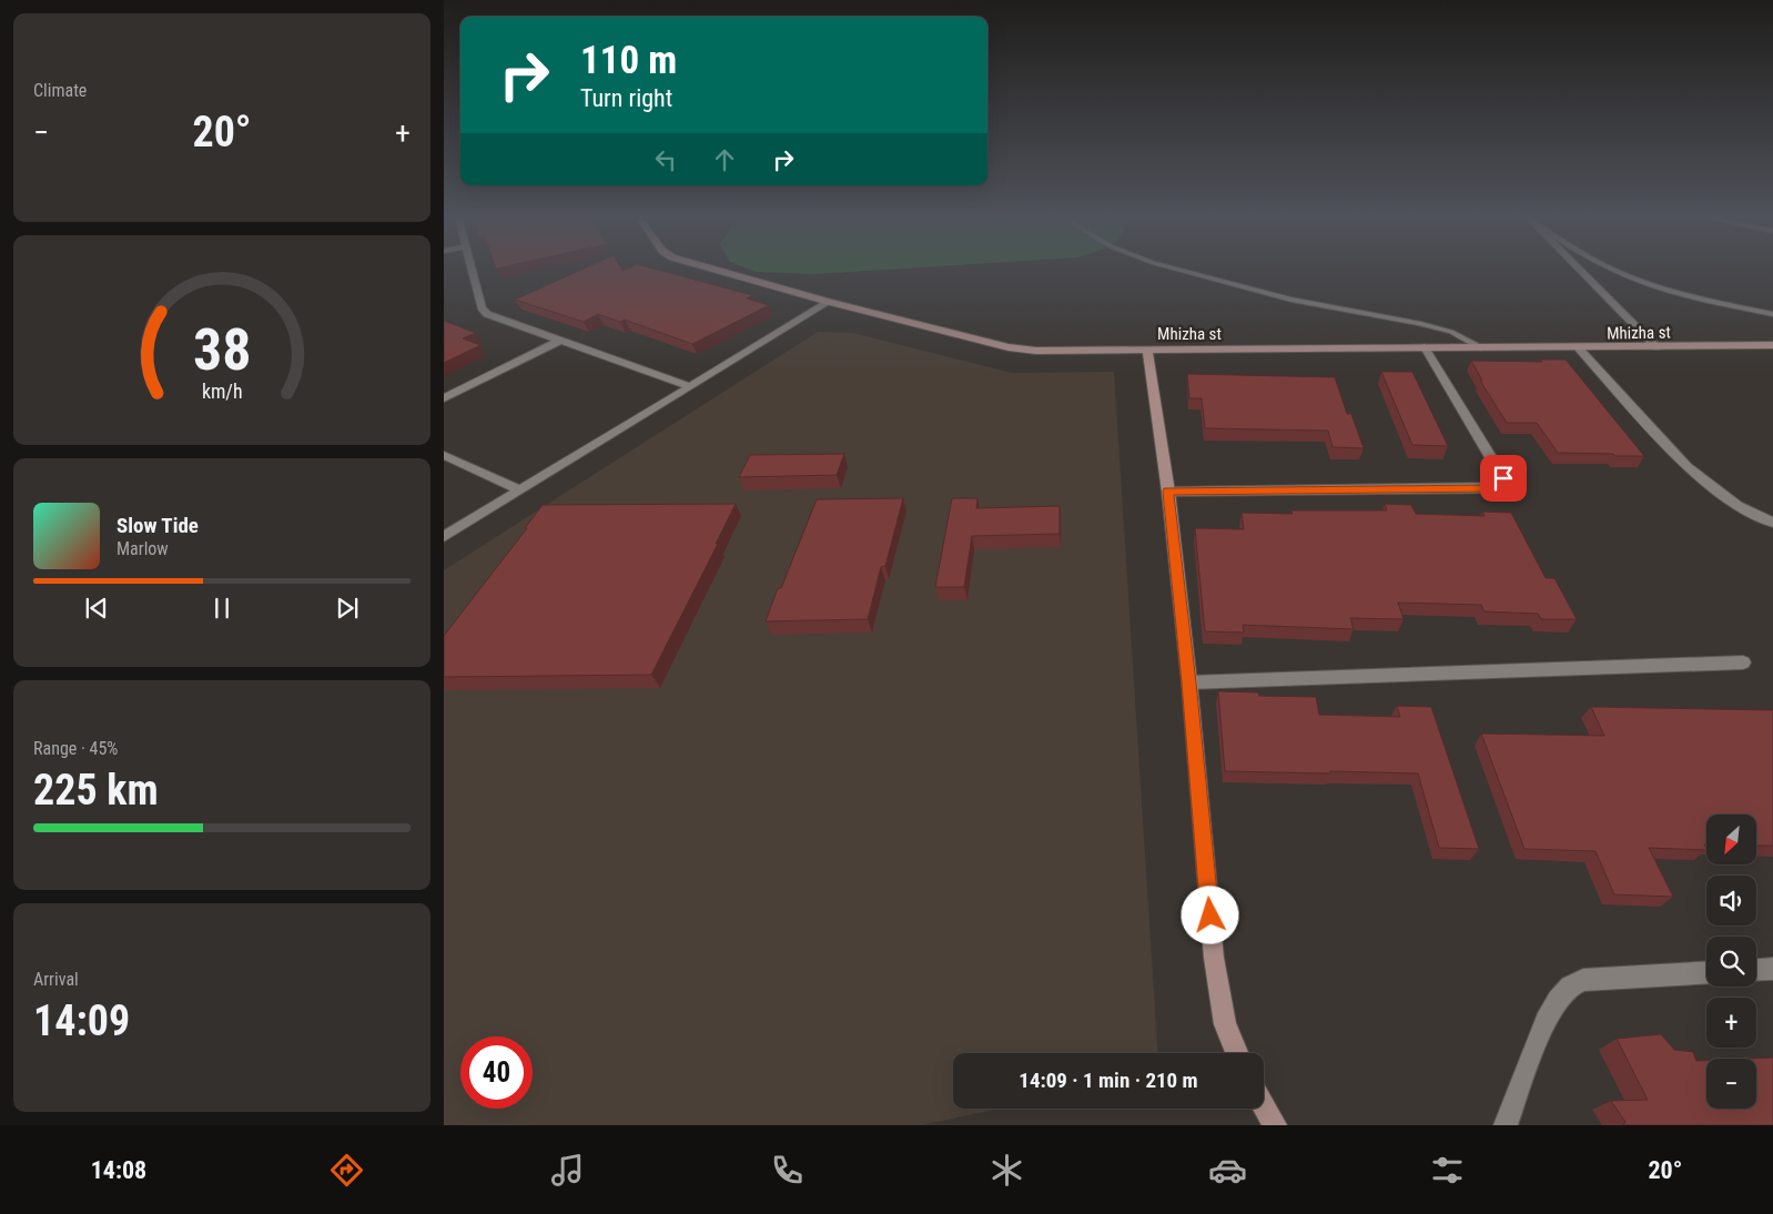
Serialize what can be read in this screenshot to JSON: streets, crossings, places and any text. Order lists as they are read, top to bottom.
{
  "streets": {
    "street": ["Mhizha st"]
  },
  "north": "bottom left",
  "page": {
    "tile": [
      "Climate",
      ["Range · 45%", "225 km"],
      ["Arrival", "14:09"]
    ],
    "turn": ["110 m", "Turn right"],
    "heat": ["−", "20°", "+"],
    "song": ["Slow Tide", "Marlow"],
    "map_buttons": ["+", "−"],
    "limit": "40",
    "trip": "14:09 · 1 min · 210 m",
    "tabs": ["14:08", "20°"],
    "gauge": ["38", "km/h"]
  }
}
